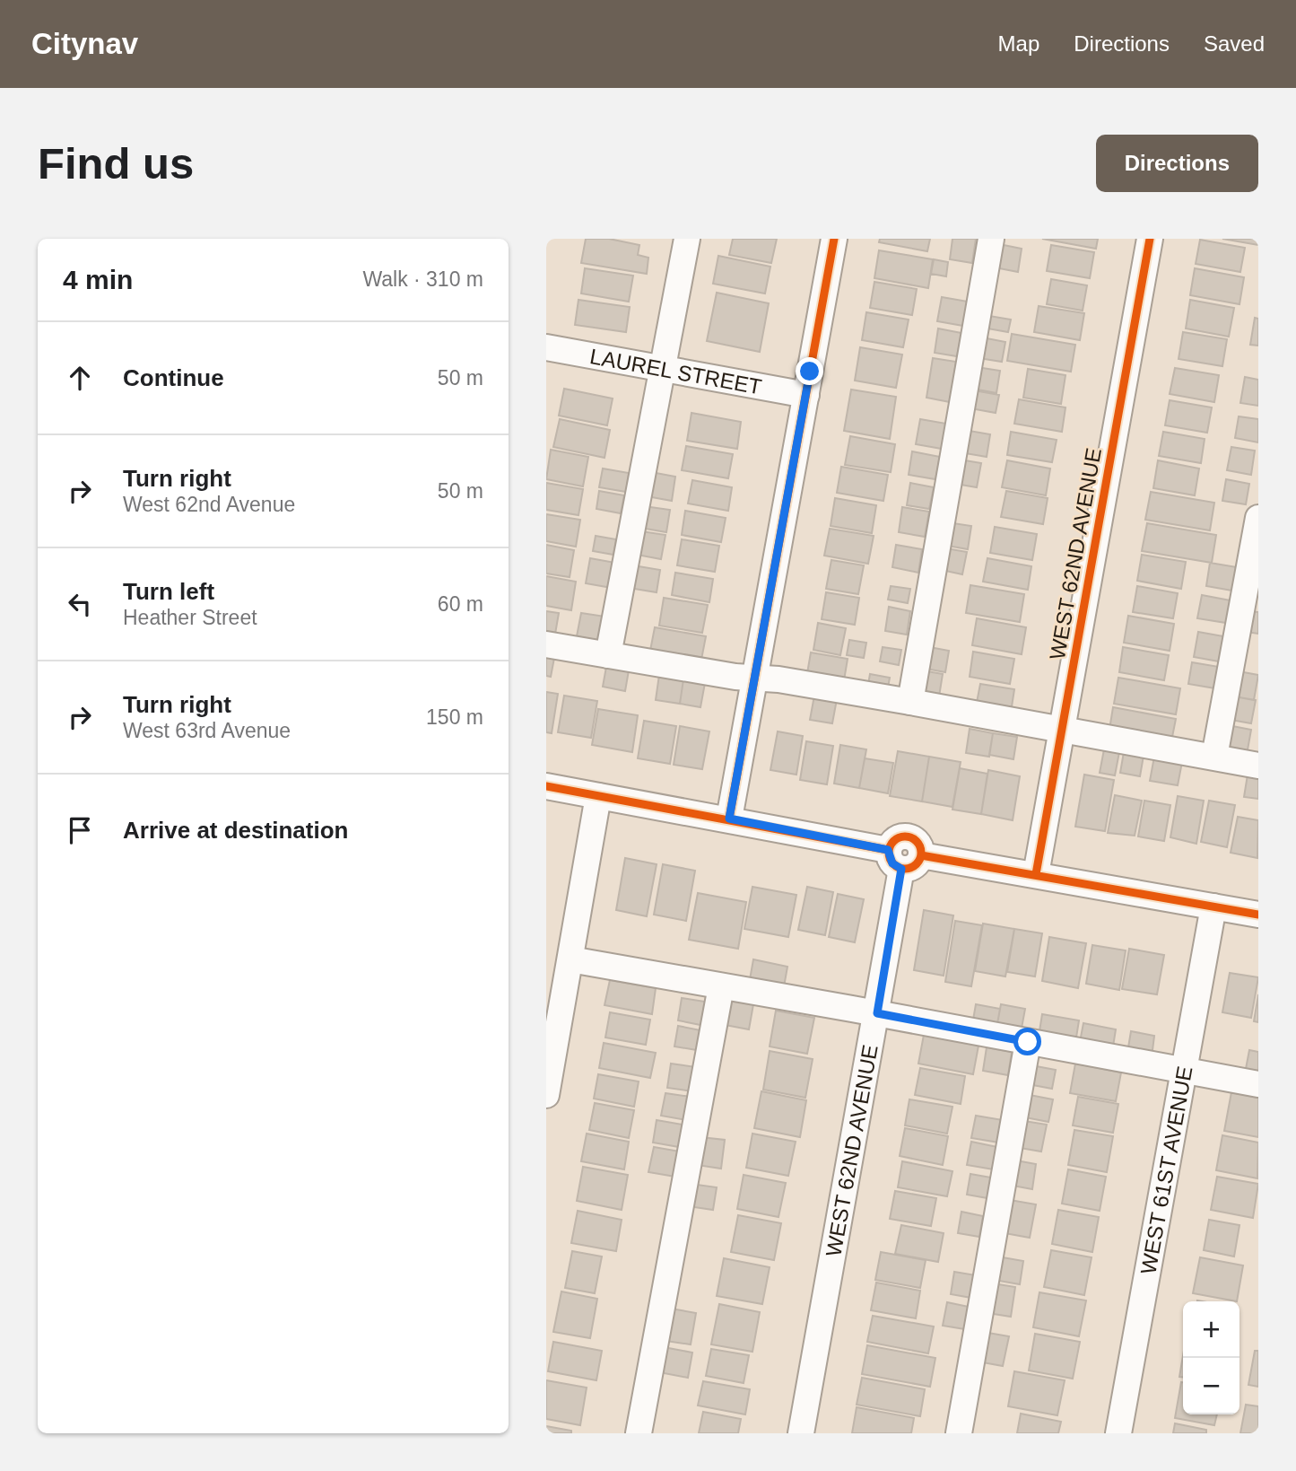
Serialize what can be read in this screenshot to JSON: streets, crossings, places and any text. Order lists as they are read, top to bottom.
{
  "streets": {
    "street": ["LAUREL STREET", "WEST 62ND AVENUE", "WEST 61ST AVENUE"]
  },
  "page": {
    "header": "Citynav",
    "nav": ["Map", "Directions", "Saved"],
    "buttons": "Directions",
    "title": "Find us",
    "heading": ["4 min", "Walk · 310 m"],
    "list": [
      ["Continue", "50 m"],
      ["Turn right", "West 62nd Avenue", "50 m"],
      ["Turn left", "Heather Street", "60 m"],
      ["Turn right", "West 63rd Avenue", "150 m"],
      "Arrive at destination"
    ],
    "map_buttons": ["+", "−"]
  }
}
